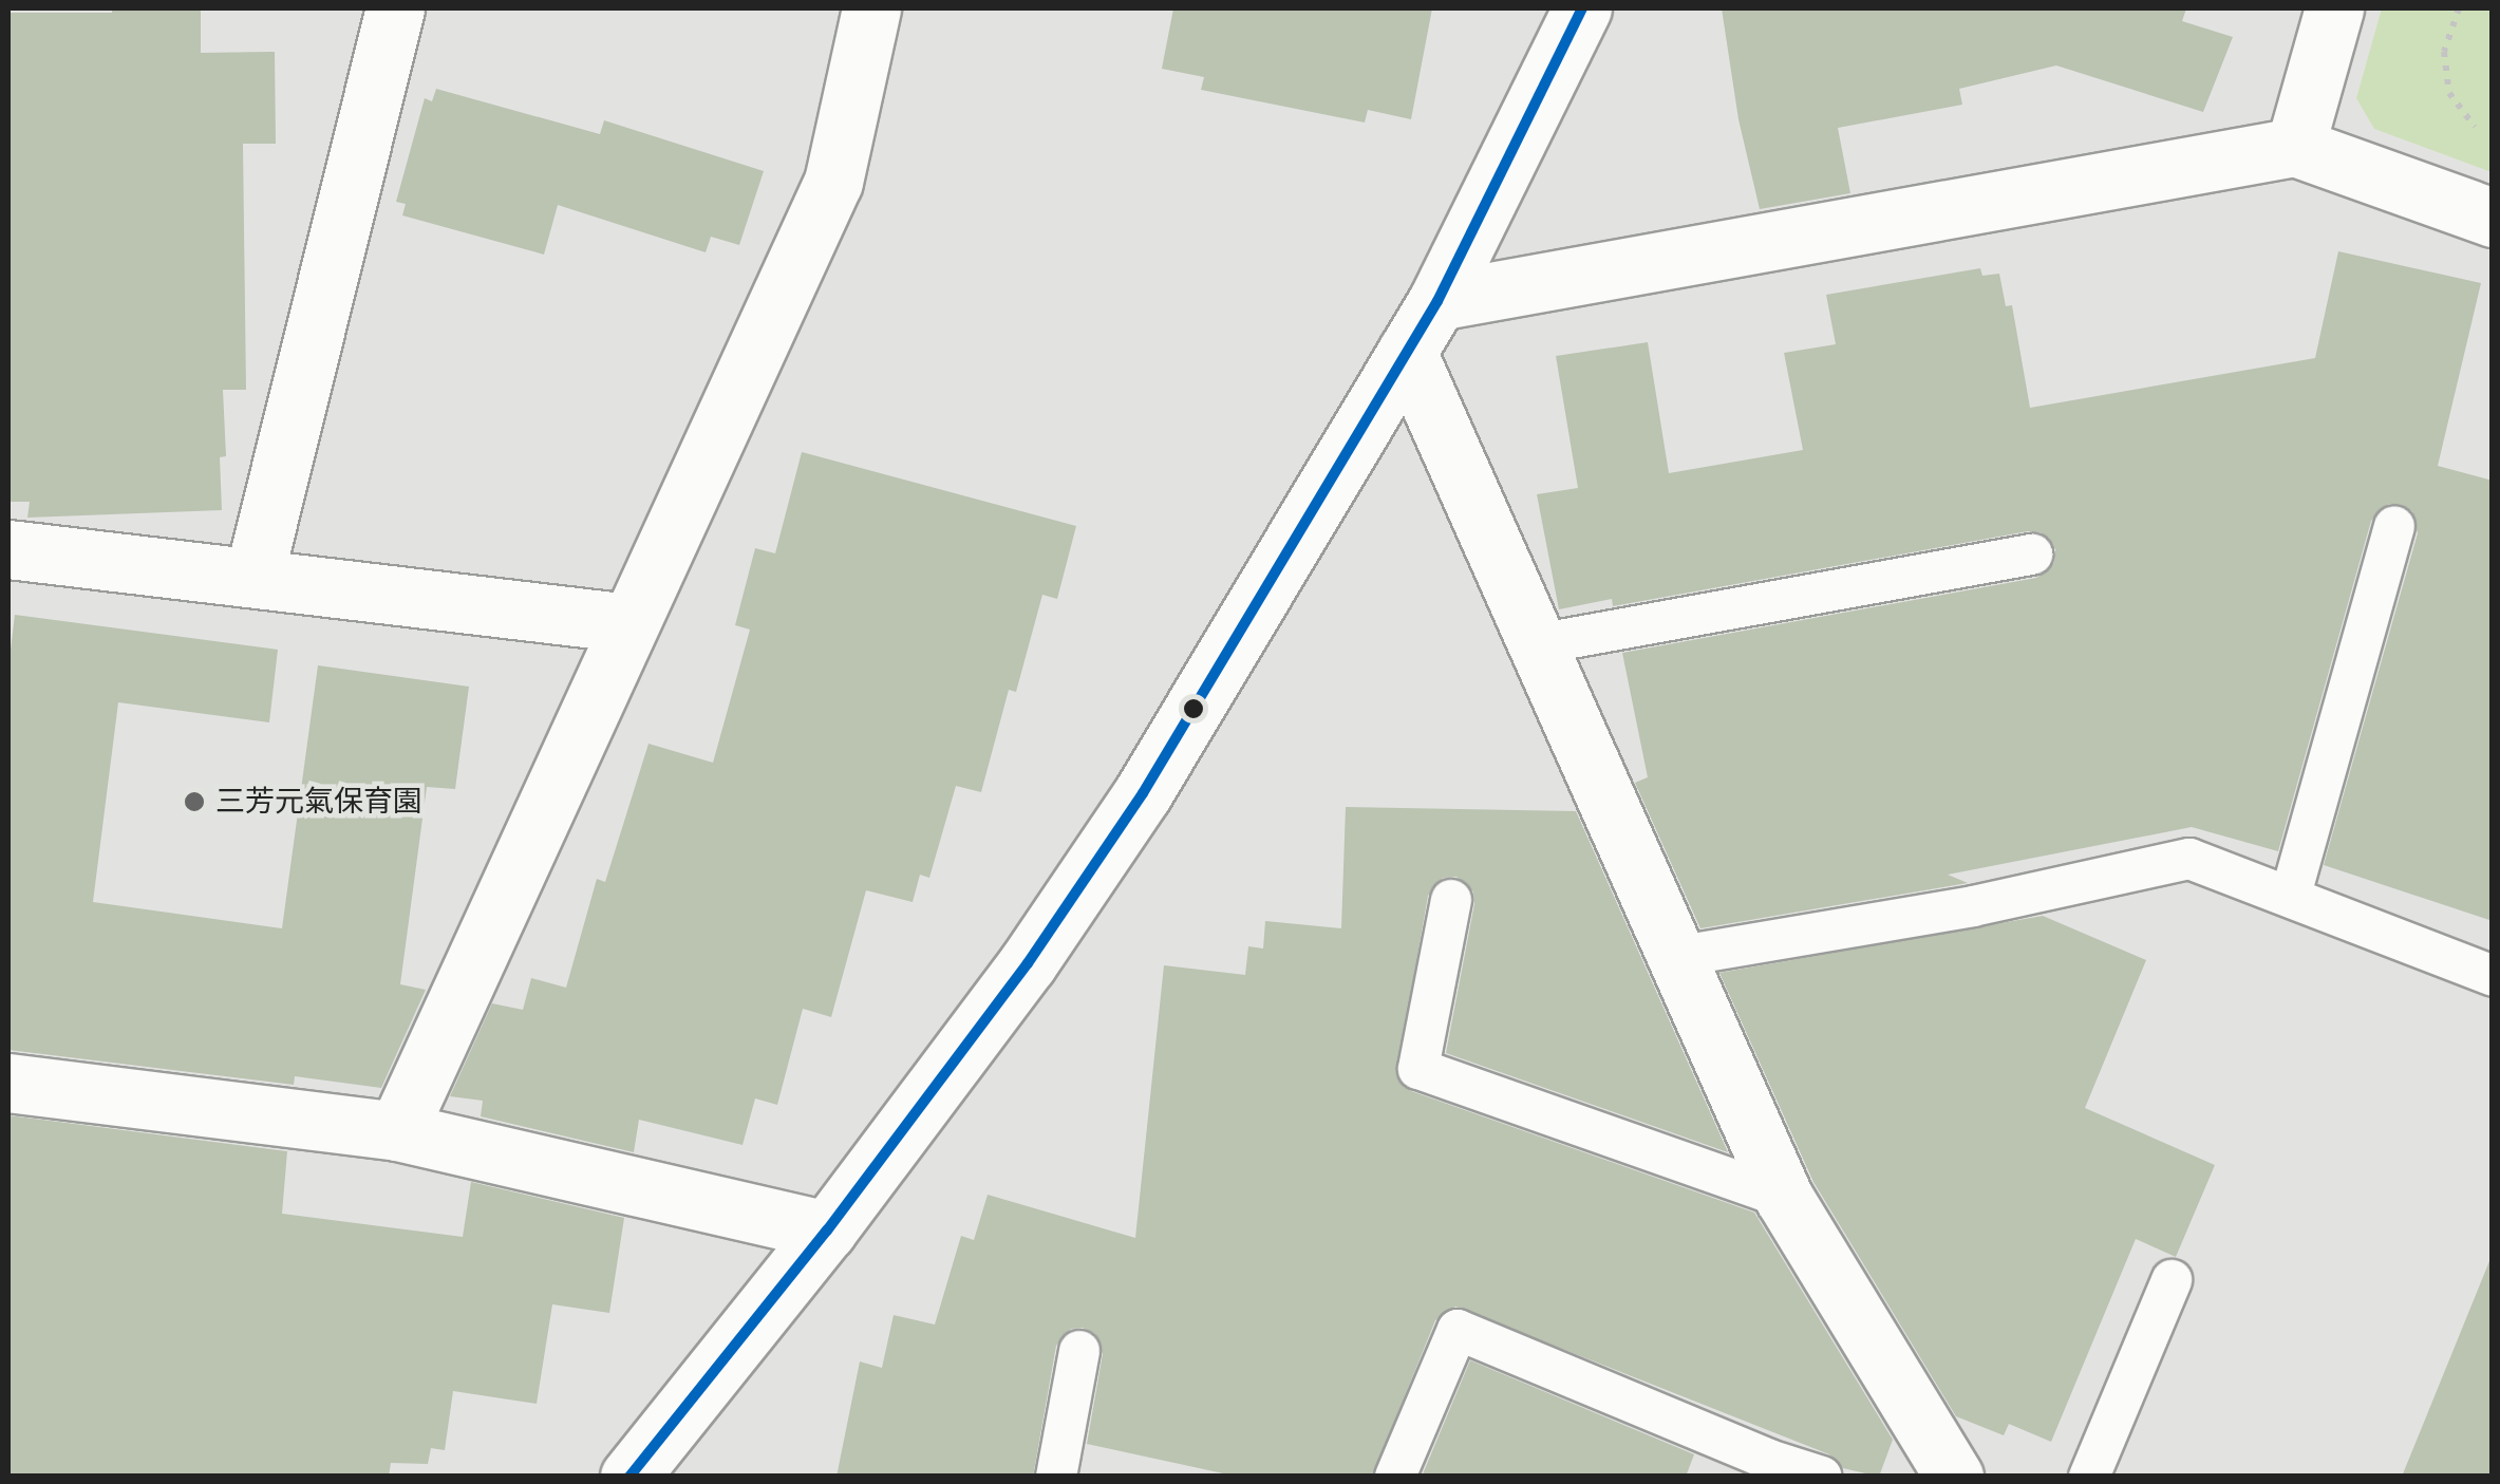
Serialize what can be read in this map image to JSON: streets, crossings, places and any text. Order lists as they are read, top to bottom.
{
  "places": ["三芳元氣保育園"]
}
